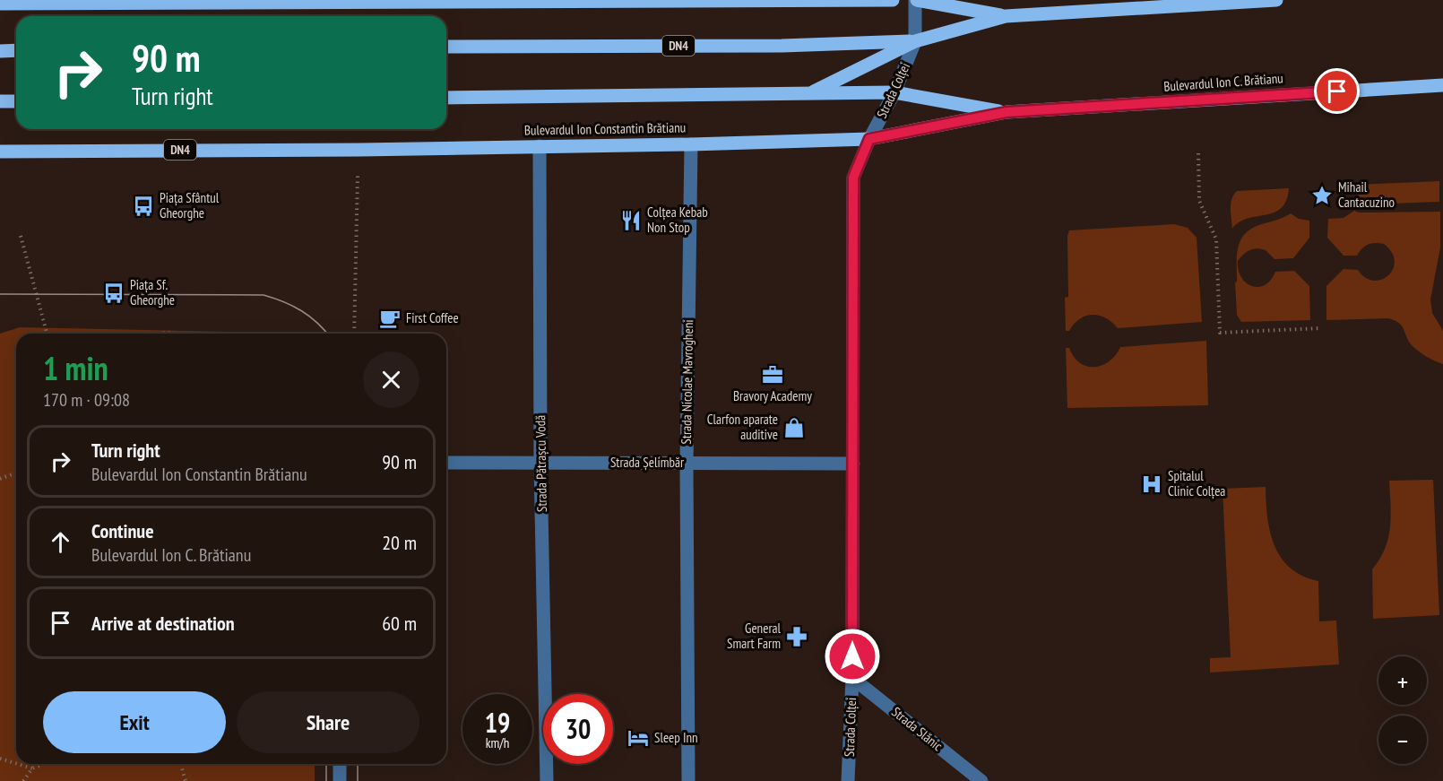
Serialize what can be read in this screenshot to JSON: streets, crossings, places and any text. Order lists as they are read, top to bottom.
{
  "streets": {
    "main road": ["DN4", "Bulevardul Ion C. Brătianu", "Bulevardul Ion Constantin Brătianu"],
    "street": [
      "Strada Colței",
      "Strada Nicolae Mavrogheni",
      "Strada Șelimbăr",
      "Strada Pătrașcu Vodă",
      "Strada Slănic"
    ]
  },
  "crossings": [
    ["DN4", "Bulevardul Ion C. Brătianu"],
    ["DN4", "Strada Colței"],
    ["DN4", "Bulevardul Ion Constantin Brătianu"],
    ["Bulevardul Ion C. Brătianu", "Bulevardul Ion Constantin Brătianu"],
    ["Strada Colței", "Bulevardul Ion Constantin Brătianu"],
    ["Strada Colței", "Strada Șelimbăr"],
    ["Strada Colței", "Strada Slănic"],
    ["Bulevardul Ion Constantin Brătianu", "Strada Nicolae Mavrogheni"],
    ["Bulevardul Ion Constantin Brătianu", "Strada Pătrașcu Vodă"],
    ["Strada Nicolae Mavrogheni", "Strada Șelimbăr"],
    ["Strada Șelimbăr", "Strada Pătrașcu Vodă"]
  ],
  "places": {
    "place": ["Mihail Cantacuzino"],
    "bus stop": ["Piața Sfântul Gheorghe", "Piața Sf. Gheorghe"],
    "restaurant": ["Colțea Kebab Non Stop"],
    "cafe": ["First Coffee"],
    "office": ["Bravory Academy"],
    "shop": ["Clarfon aparate auditive"],
    "hospital": ["Spitalul Clinic Colțea"],
    "pharmacy": ["General Smart Farm"],
    "hotel": ["Sleep Inn"]
  },
  "page": {
    "turn": ["90 m", "Turn right"],
    "heading": ["1 min", "170 m · 09:08"],
    "list": [
      {
        "name": "Turn right",
        "note": "Bulevardul Ion Constantin Brătianu",
        "value": "90 m"
      },
      {
        "name": "Continue",
        "note": "Bulevardul Ion C. Brătianu",
        "value": "20 m"
      },
      {
        "name": "Arrive at destination",
        "value": "60 m"
      }
    ],
    "map_buttons": ["+", "−"],
    "buttons": ["Exit", "Share"],
    "speed": "19 km/h",
    "limit": "30"
  }
}
